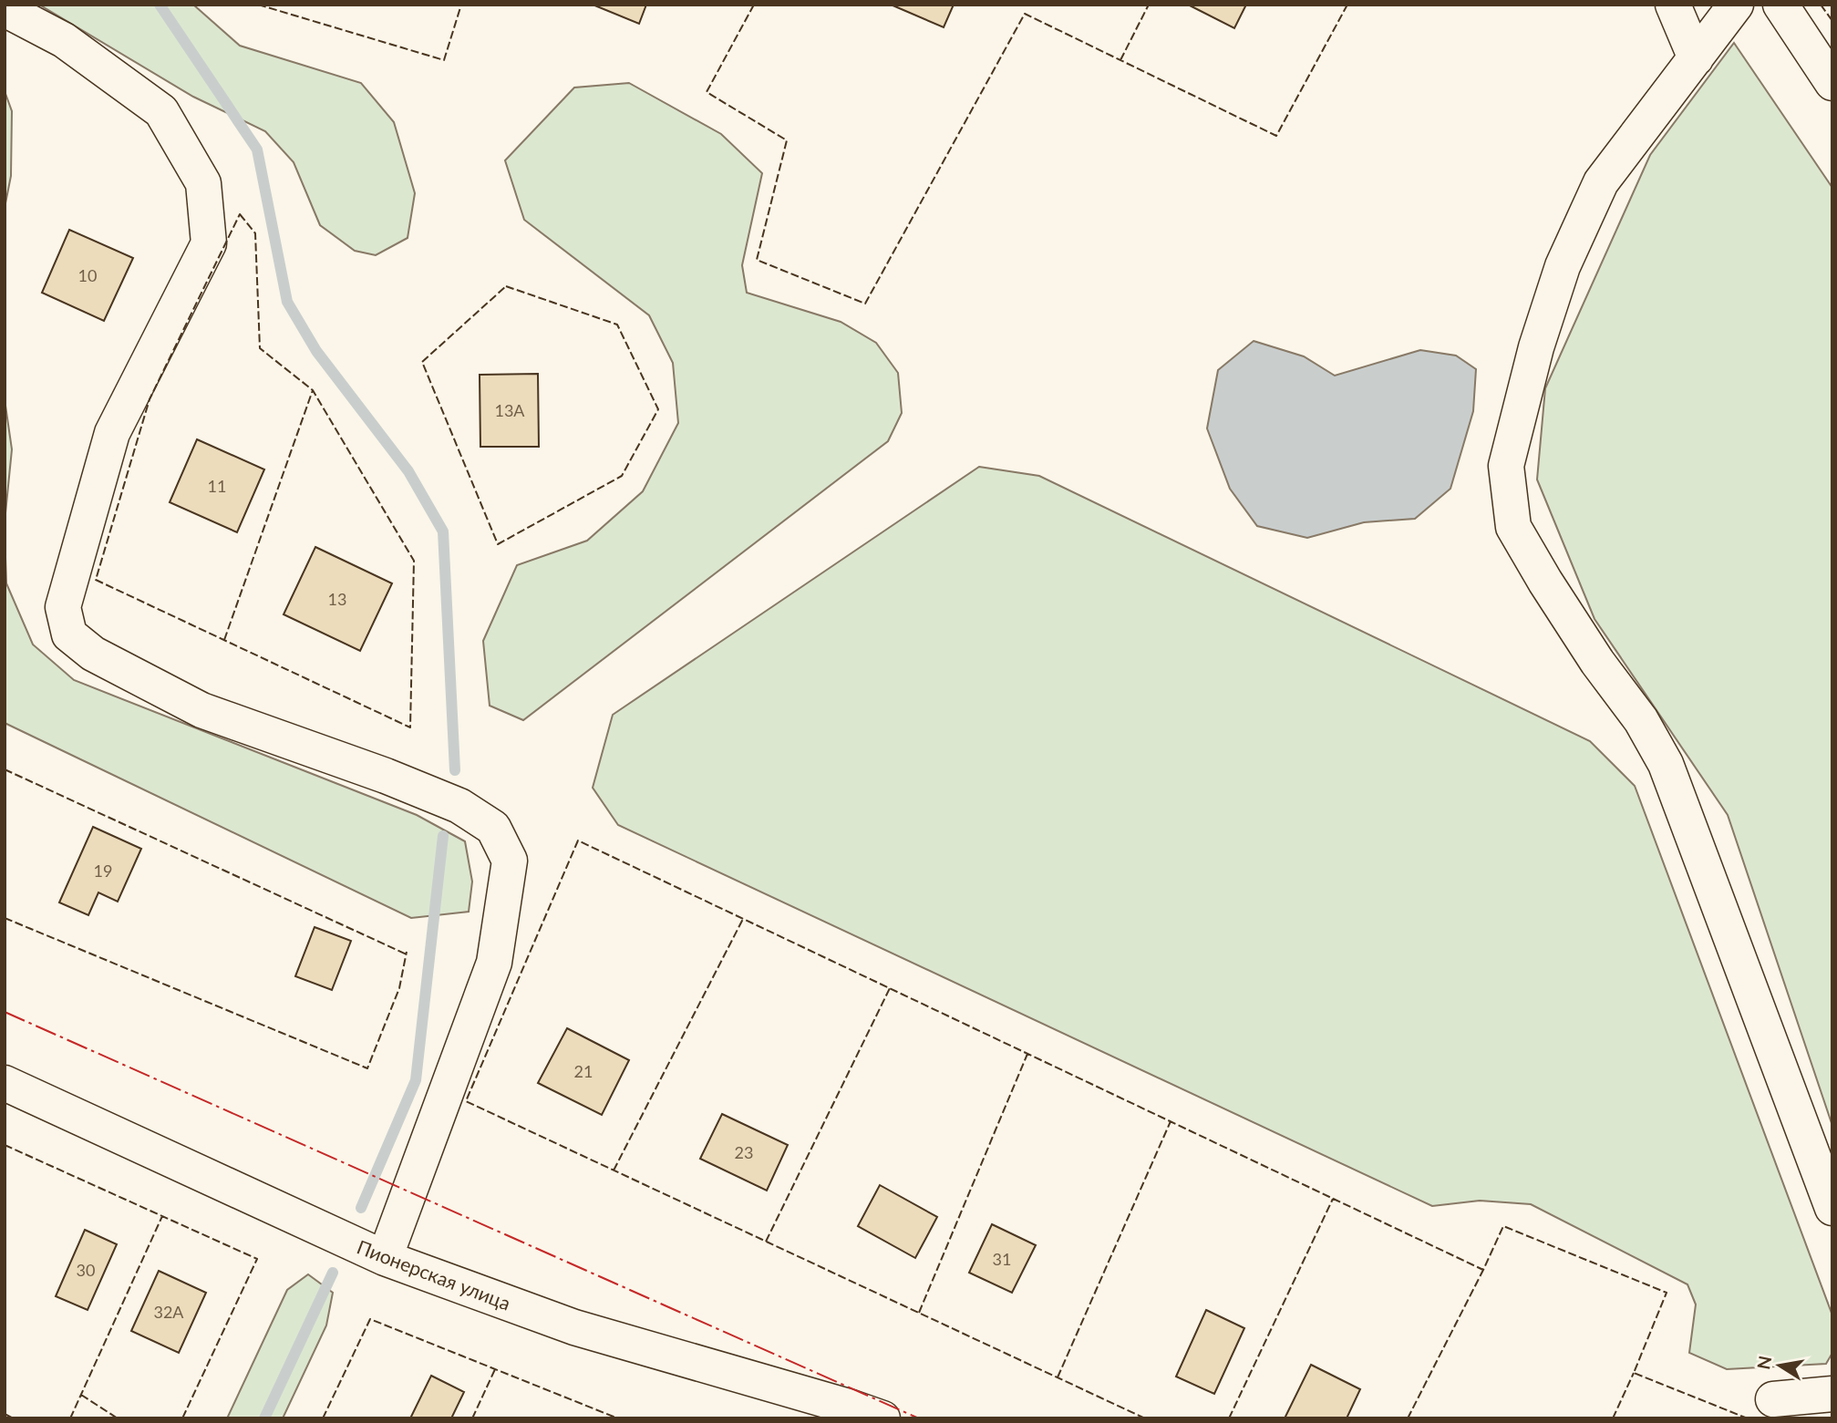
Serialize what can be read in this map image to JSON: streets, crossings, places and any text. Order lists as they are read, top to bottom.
{
  "streets": {
    "street": ["Пионерская улица"]
  },
  "house_numbers": [
    "10",
    "13А",
    "11",
    "13",
    "19",
    "21",
    "23",
    "31",
    "30",
    "32А"
  ],
  "north": "left"
}
